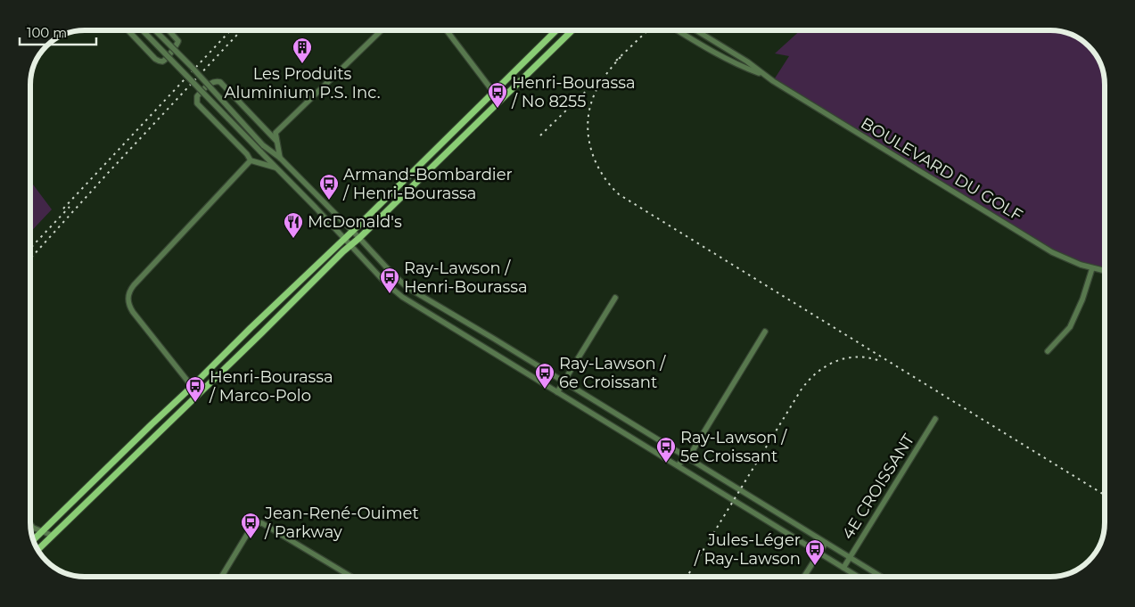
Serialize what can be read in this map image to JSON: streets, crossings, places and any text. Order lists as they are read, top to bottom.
{
  "streets": {
    "street": ["BOULEVARD DU GOLF", "4E CROISSANT"]
  },
  "places": {
    "building": ["Les Produits Aluminium P.S. Inc."],
    "bus stop": [
      "Henri-Bourassa / No 8255",
      "Armand-Bombardier / Henri-Bourassa",
      "Ray-Lawson / Henri-Bourassa",
      "Ray-Lawson / 6e Croissant",
      "Henri-Bourassa / Marco-Polo",
      "Ray-Lawson / 5e Croissant",
      "Jean-René-Ouimet / Parkway",
      "Jules-Léger / Ray-Lawson"
    ],
    "restaurant": ["McDonald's"]
  },
  "scale_bar": "100 m"
}
